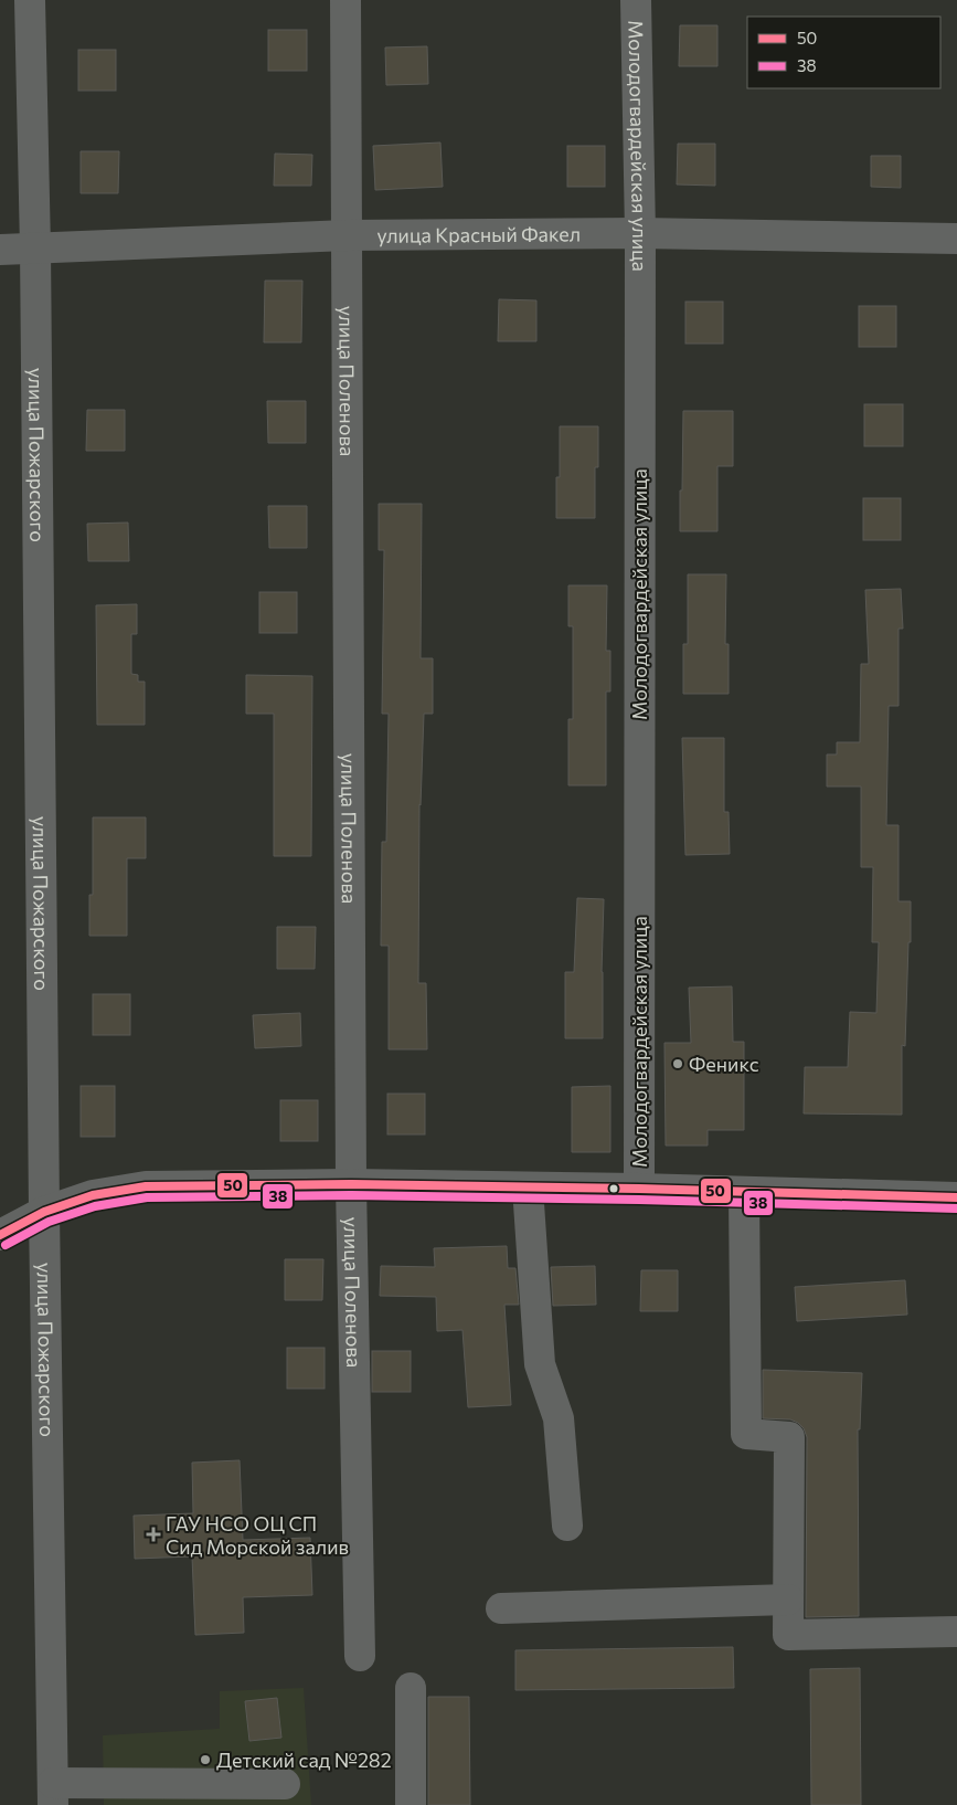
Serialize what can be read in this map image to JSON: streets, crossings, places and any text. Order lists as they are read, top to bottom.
{
  "streets": {
    "street": [
      "Молодогвардейская улица",
      "улица Красный Факел",
      "улица Поленова",
      "улица Пожарского"
    ]
  },
  "crossings": [
    ["Молодогвардейская улица", "улица Красный Факел"],
    ["улица Красный Факел", "улица Поленова"],
    ["улица Красный Факел", "улица Пожарского"]
  ],
  "places": {
    "other": ["Феникс", "Детский сад №282"],
    "health": ["ГАУ НСО ОЦ СП Сид Морской залив"]
  },
  "lines": ["transit line 50", "transit line 38"],
  "legend": ["50", "38"]
}
